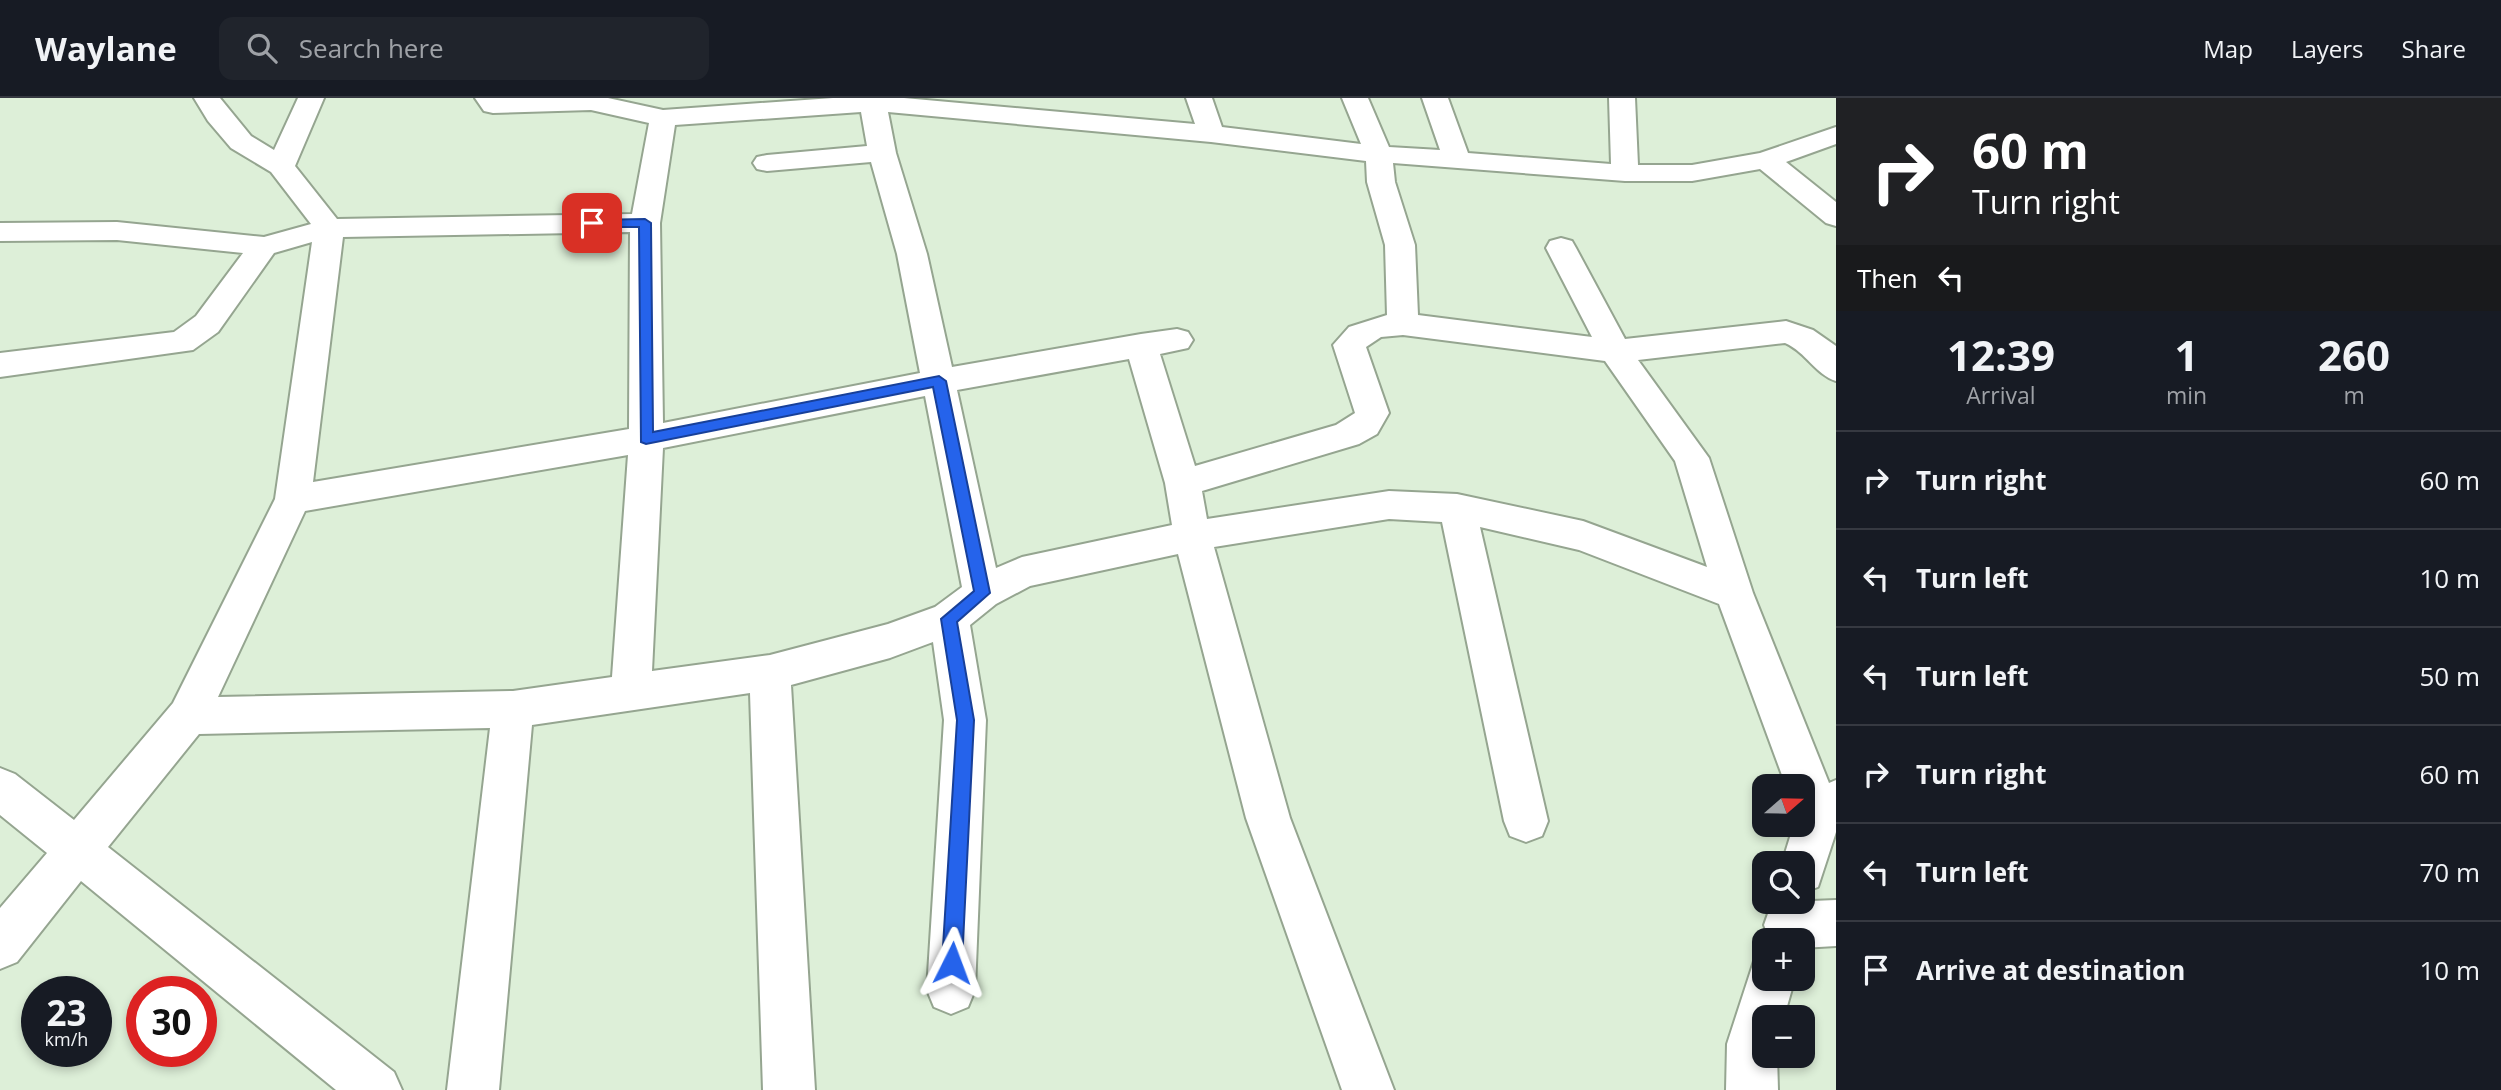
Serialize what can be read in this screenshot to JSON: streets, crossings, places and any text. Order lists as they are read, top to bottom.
{
  "north": "right",
  "page": {
    "header": "Waylane",
    "search": "Search here",
    "nav": ["Map", "Layers", "Share"],
    "turn": ["60 m", "Turn right"],
    "then": "Then",
    "eta": [
      "12:39",
      "Arrival",
      "1",
      "min",
      "260",
      "m"
    ],
    "list": [
      {
        "name": "Turn right",
        "value": "60 m"
      },
      {
        "name": "Turn left",
        "value": "10 m"
      },
      {
        "name": "Turn left",
        "value": "50 m"
      },
      {
        "name": "Turn right",
        "value": "60 m"
      },
      {
        "name": "Turn left",
        "value": "70 m"
      },
      {
        "name": "Arrive at destination",
        "value": "10 m"
      }
    ],
    "map_buttons": ["+", "−"],
    "speed": "23 km/h",
    "limit": "30"
  }
}
